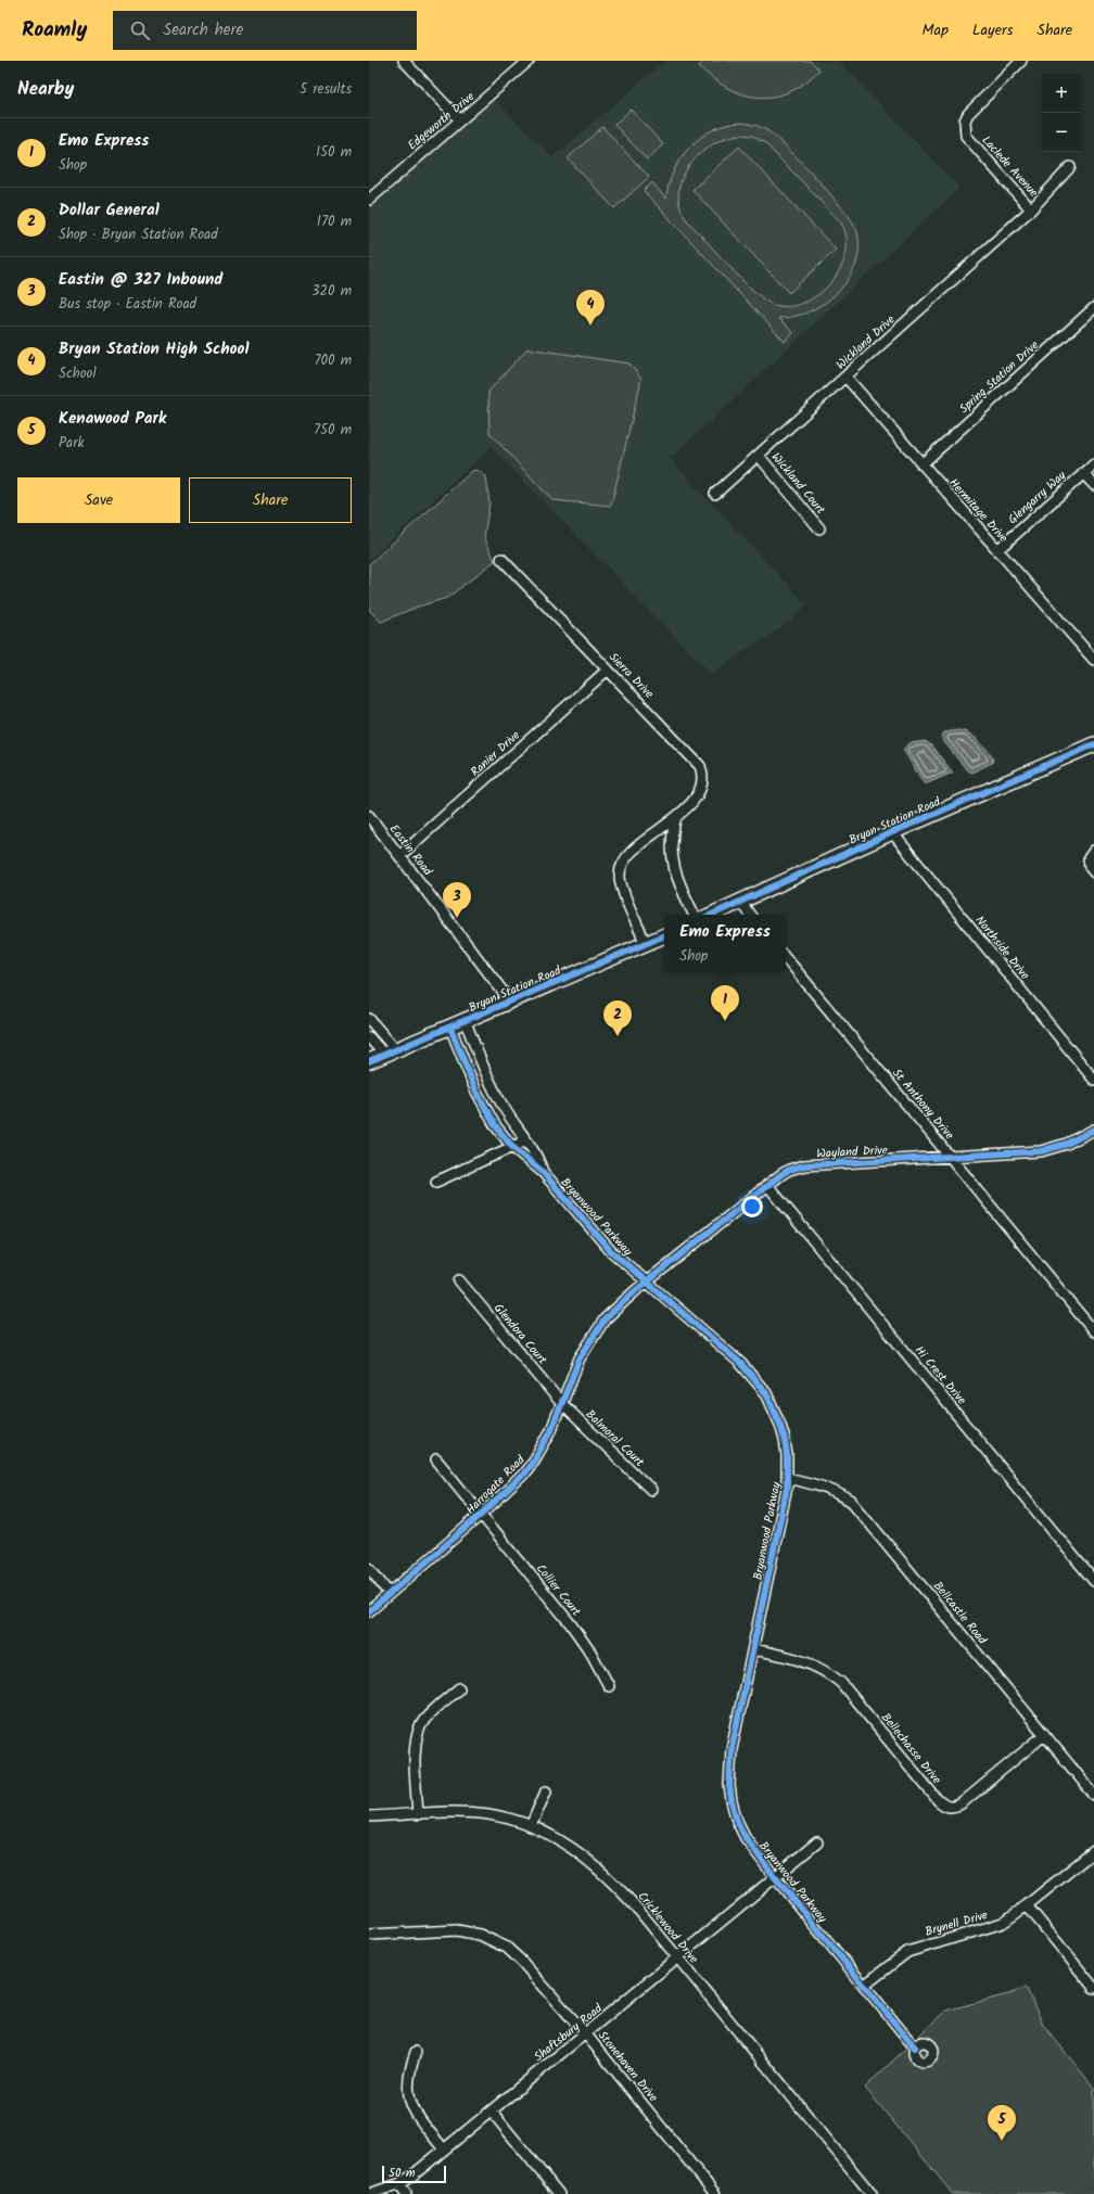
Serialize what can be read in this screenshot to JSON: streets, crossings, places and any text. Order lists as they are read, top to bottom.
{
  "streets": {
    "main road": ["Bryan Station Road"],
    "street": [
      "Edgeworth Drive",
      "Laclede Avenue",
      "Wickland Drive",
      "Spring Station Drive",
      "Wickland Court",
      "Glengarry Way",
      "Hermitage Drive",
      "Sierra Drive",
      "Ranier Drive",
      "Eastin Road",
      "Northside Drive",
      "St Anthony Drive",
      "Wayland Drive",
      "Bryanwood Parkway",
      "Glendora Court",
      "Hi Crest Drive",
      "Balmoral Court",
      "Harrogate Road",
      "Collier Court",
      "Bellcastle Road",
      "Bellechasse Drive",
      "Brynell Drive",
      "Cricklewood Drive",
      "Shaftsbury Road",
      "Stonehaven Drive"
    ]
  },
  "crossings": [
    ["Laclede Avenue", "Wickland Drive"],
    ["Wickland Drive", "Wickland Court"],
    ["Wickland Drive", "Hermitage Drive"],
    ["Spring Station Drive", "Hermitage Drive"],
    ["Glengarry Way", "Hermitage Drive"],
    ["Sierra Drive", "Ranier Drive"],
    ["Sierra Drive", "Bryan Station Road"],
    ["Ranier Drive", "Eastin Road"],
    ["Bryan Station Road", "Eastin Road"],
    ["Bryan Station Road", "Northside Drive"],
    ["Bryan Station Road", "Bryanwood Parkway"],
    ["St Anthony Drive", "Wayland Drive"],
    ["Wayland Drive", "Bryanwood Parkway"],
    ["Wayland Drive", "Hi Crest Drive"],
    ["Wayland Drive", "Harrogate Road"],
    ["Bryanwood Parkway", "Harrogate Road"],
    ["Bryanwood Parkway", "Bellcastle Road"],
    ["Bryanwood Parkway", "Bellechasse Drive"],
    ["Bryanwood Parkway", "Brynell Drive"],
    ["Bryanwood Parkway", "Shaftsbury Road"],
    ["Glendora Court", "Balmoral Court"],
    ["Glendora Court", "Harrogate Road"],
    ["Balmoral Court", "Harrogate Road"],
    ["Harrogate Road", "Collier Court"],
    ["Bellcastle Road", "Bellechasse Drive"],
    ["Cricklewood Drive", "Shaftsbury Road"],
    ["Shaftsbury Road", "Stonehaven Drive"]
  ],
  "scale_bar": "50 m",
  "page": {
    "header": "Roamly",
    "search": "Search here",
    "nav": ["Map", "Layers", "Share"],
    "heading": ["Nearby", "5 results"],
    "map_buttons": ["+", "−"],
    "list": [
      {
        "mark": "1",
        "name": "Emo Express",
        "note": "Shop",
        "value": "150 m"
      },
      {
        "mark": "2",
        "name": "Dollar General",
        "note": "Shop · Bryan Station Road",
        "value": "170 m"
      },
      {
        "mark": "3",
        "name": "Eastin @ 327 Inbound",
        "note": "Bus stop · Eastin Road",
        "value": "320 m"
      },
      {
        "mark": "4",
        "name": "Bryan Station High School",
        "note": "School",
        "value": "700 m"
      },
      {
        "mark": "5",
        "name": "Kenawood Park",
        "note": "Park",
        "value": "750 m"
      }
    ],
    "pins": [
      "4",
      "3",
      "1",
      "2",
      "5"
    ],
    "buttons": ["Save", "Share"],
    "popup": ["Emo Express", "Shop"],
    "scale": "50 m"
  }
}
